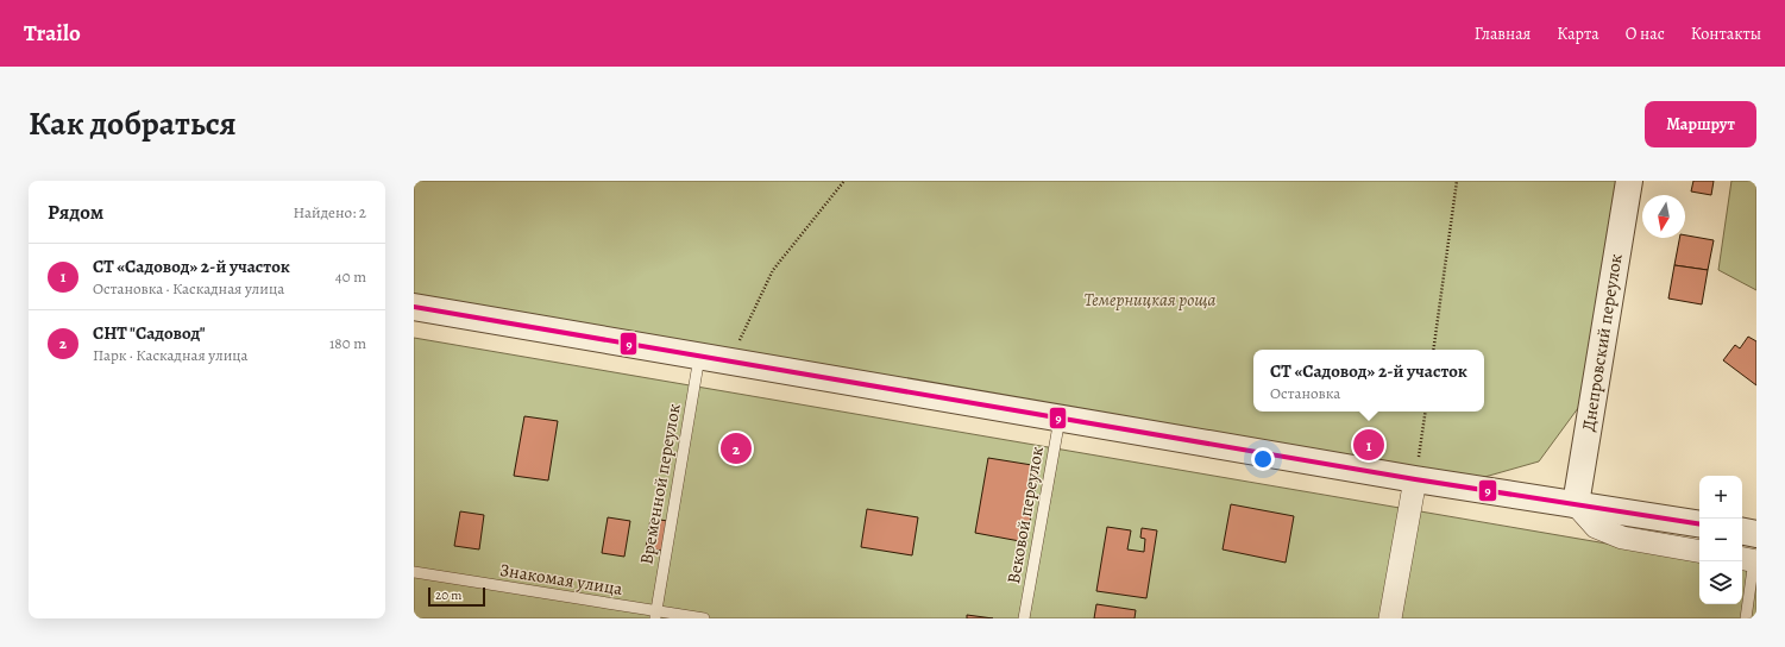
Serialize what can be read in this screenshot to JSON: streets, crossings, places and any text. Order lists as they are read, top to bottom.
{
  "streets": {
    "street": ["Днепровский переулок"],
    "lane": ["Временной переулок", "Вековой переулок", "Знакомая улица"]
  },
  "crossings": [
    ["Временной переулок", "Знакомая улица"]
  ],
  "parks": ["Темерницкая роща"],
  "lines": ["transit line 9"],
  "scale_bar": "20 m",
  "north": "bottom",
  "page": {
    "header": "Trailo",
    "nav": [
      "Главная",
      "Карта",
      "О нас",
      "Контакты"
    ],
    "title": "Как добраться",
    "buttons": "Маршрут",
    "heading": ["Рядом", "Найдено: 2"],
    "list": [
      {
        "mark": "1",
        "name": "СТ «Садовод» 2-й участок",
        "note": "Остановка · Каскадная улица",
        "value": "40 m"
      },
      {
        "mark": "2",
        "name": "СНТ \"Садовод\"",
        "note": "Парк · Каскадная улица",
        "value": "180 m"
      }
    ],
    "popup": ["СТ «Садовод» 2-й участок", "Остановка"],
    "pins": ["1", "2"],
    "map_buttons": ["+", "−"],
    "scale": "20 m"
  }
}
